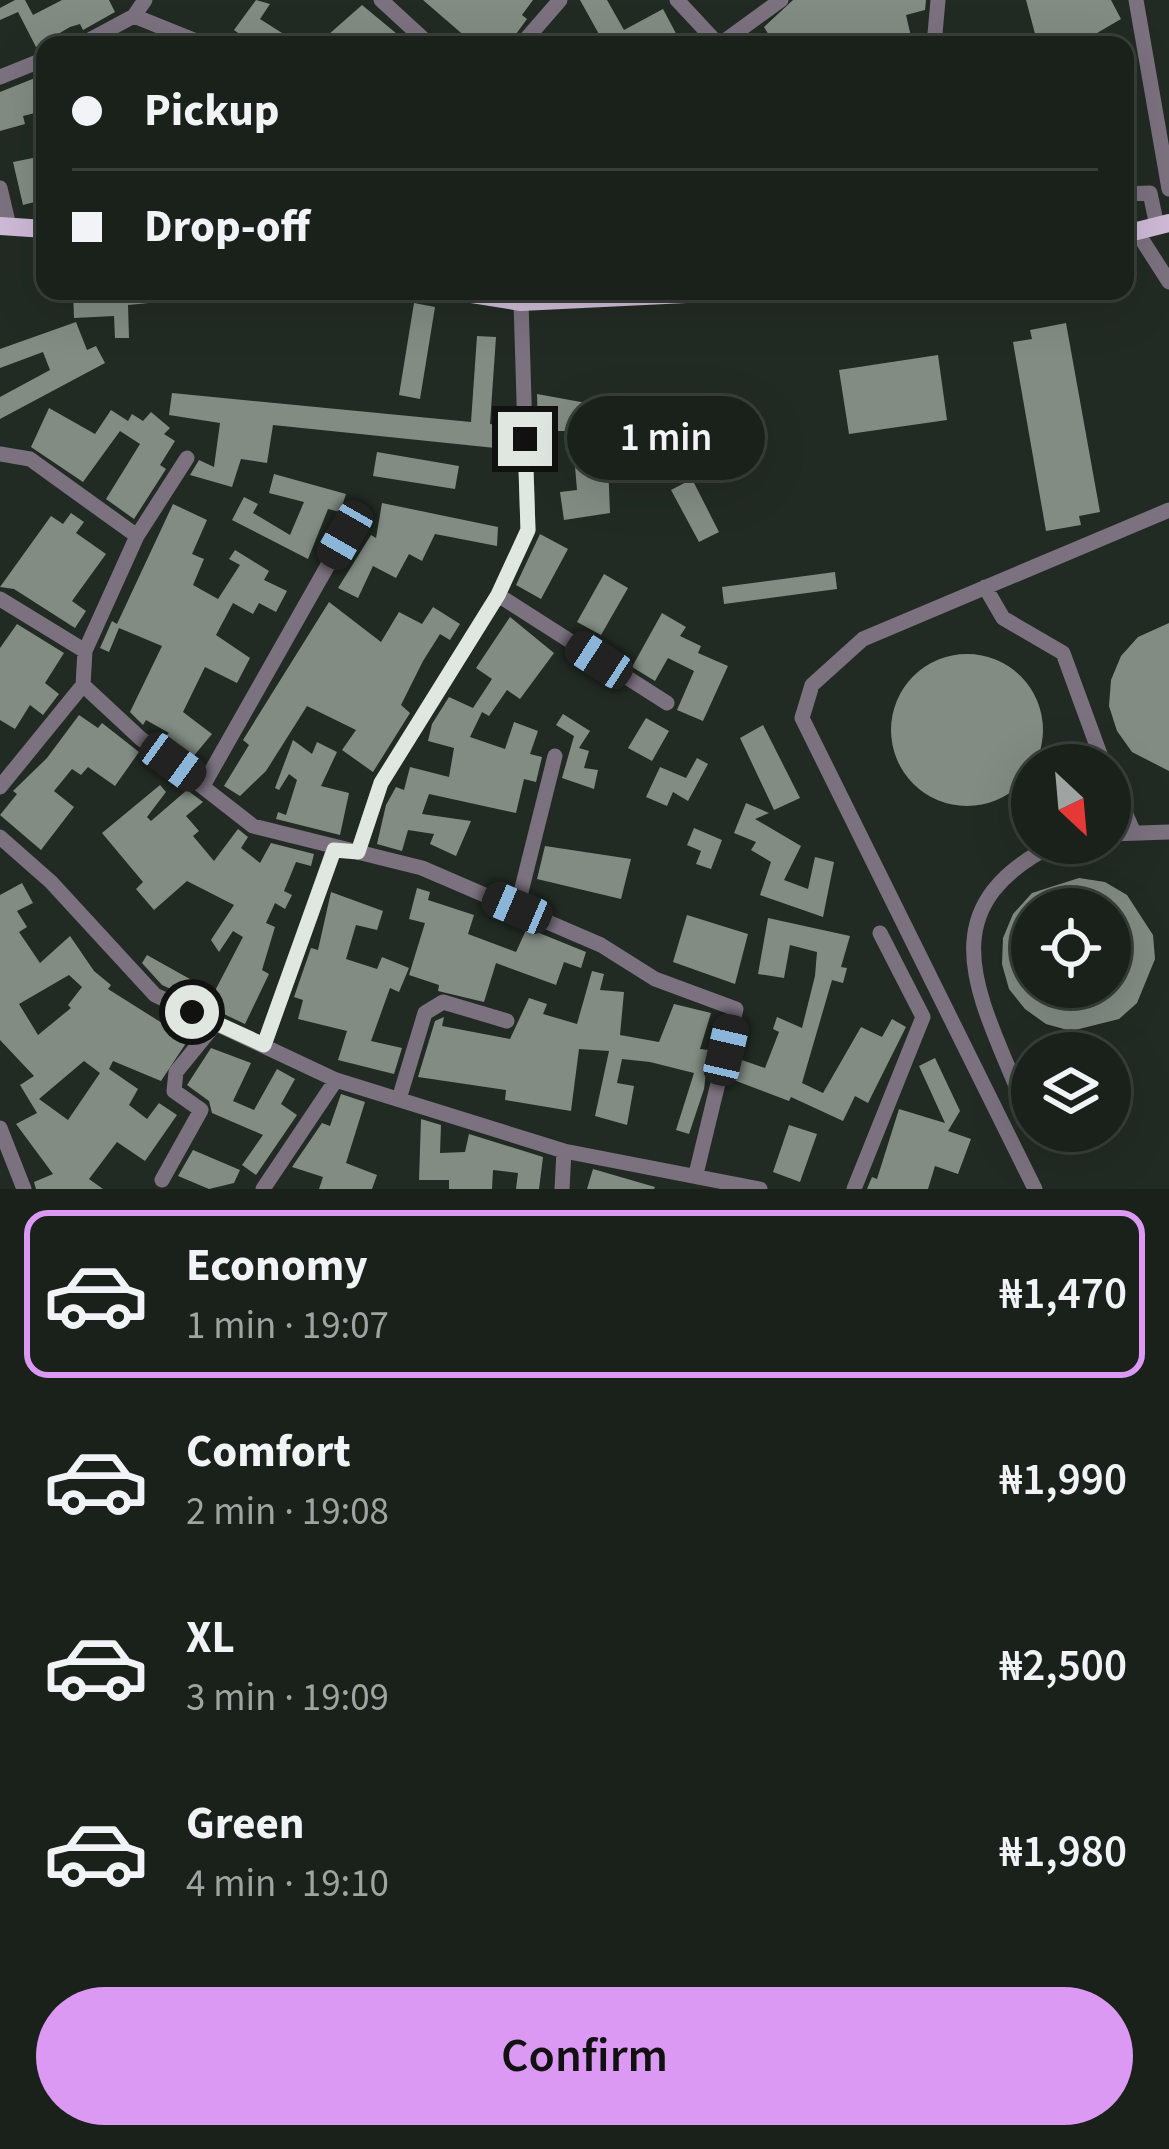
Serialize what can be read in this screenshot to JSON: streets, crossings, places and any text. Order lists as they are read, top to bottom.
{
  "north": "bottom right",
  "page": {
    "banner": ["Pickup", "Drop-off"],
    "bubble": "1 min",
    "list": [
      {
        "name": "Economy",
        "note": "1 min · 19:07",
        "value": "₦1,470"
      },
      {
        "name": "Comfort",
        "note": "2 min · 19:08",
        "value": "₦1,990"
      },
      {
        "name": "XL",
        "note": "3 min · 19:09",
        "value": "₦2,500"
      },
      {
        "name": "Green",
        "note": "4 min · 19:10",
        "value": "₦1,980"
      }
    ],
    "buttons": "Confirm"
  }
}
